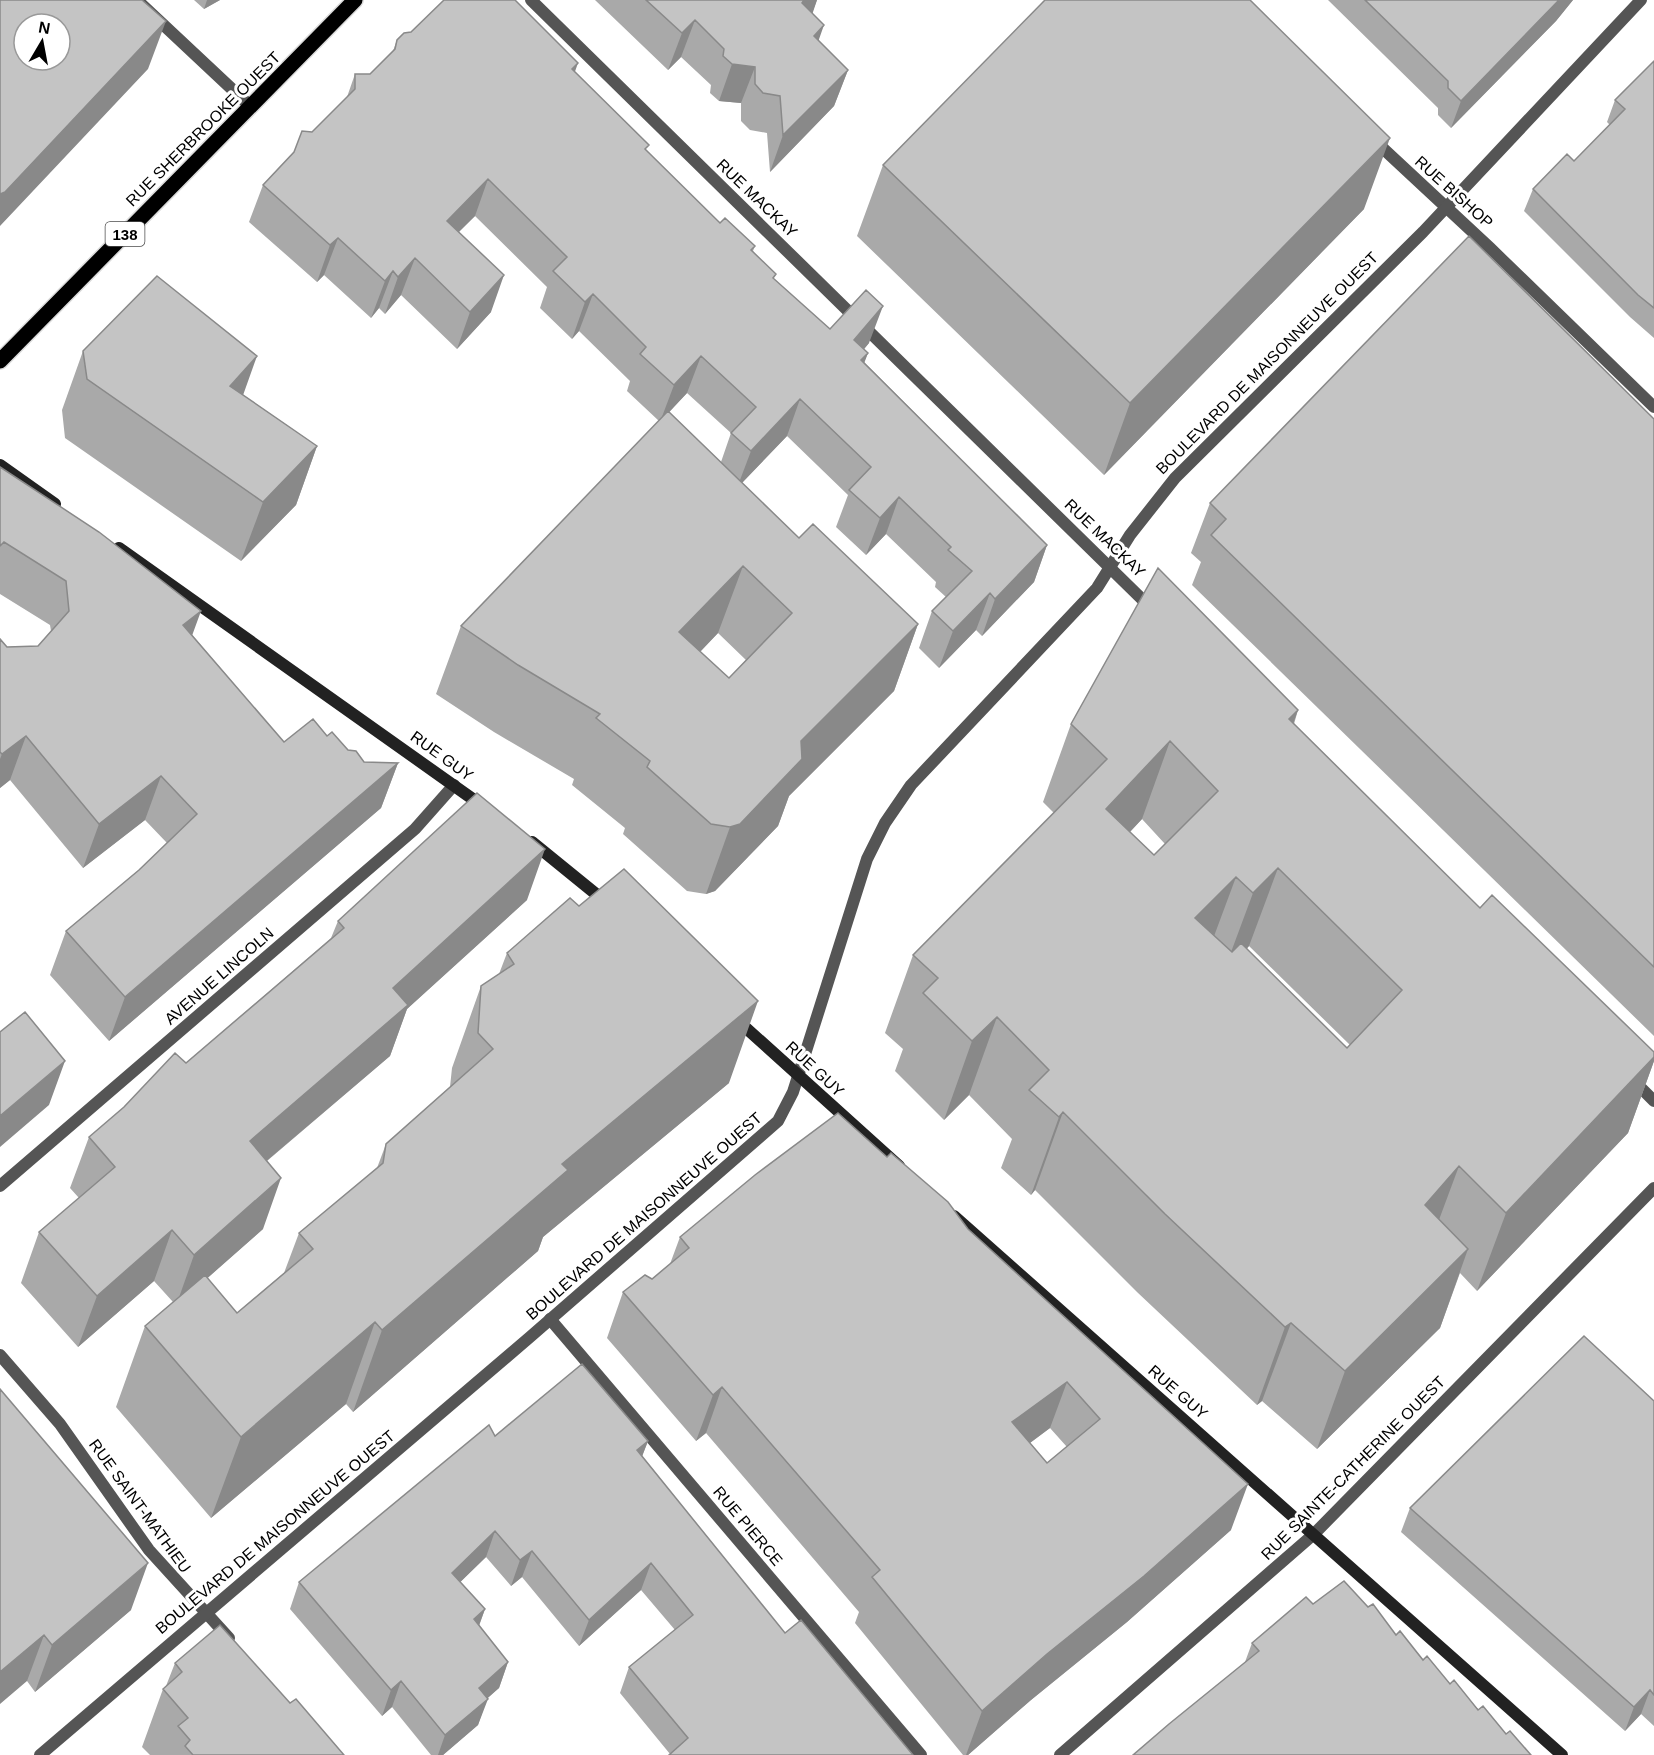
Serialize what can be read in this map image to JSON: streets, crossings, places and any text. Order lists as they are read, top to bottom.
{
  "streets": {
    "main road": ["RUE SHERBROOKE OUEST", "138", "RUE GUY"],
    "street": [
      "RUE BISHOP",
      "RUE MACKAY",
      "BOULEVARD DE MAISONNEUVE OUEST",
      "AVENUE LINCOLN",
      "RUE SAINTE-CATHERINE OUEST",
      "RUE SAINT-MATHIEU",
      "RUE PIERCE"
    ]
  },
  "crossings": [
    ["RUE BISHOP", "BOULEVARD DE MAISONNEUVE OUEST"],
    ["RUE MACKAY", "BOULEVARD DE MAISONNEUVE OUEST"],
    ["BOULEVARD DE MAISONNEUVE OUEST", "RUE GUY"],
    ["BOULEVARD DE MAISONNEUVE OUEST", "RUE SAINT-MATHIEU"],
    ["BOULEVARD DE MAISONNEUVE OUEST", "RUE PIERCE"],
    ["RUE GUY", "AVENUE LINCOLN"],
    ["RUE GUY", "RUE SAINTE-CATHERINE OUEST"]
  ],
  "north": "top"
}
